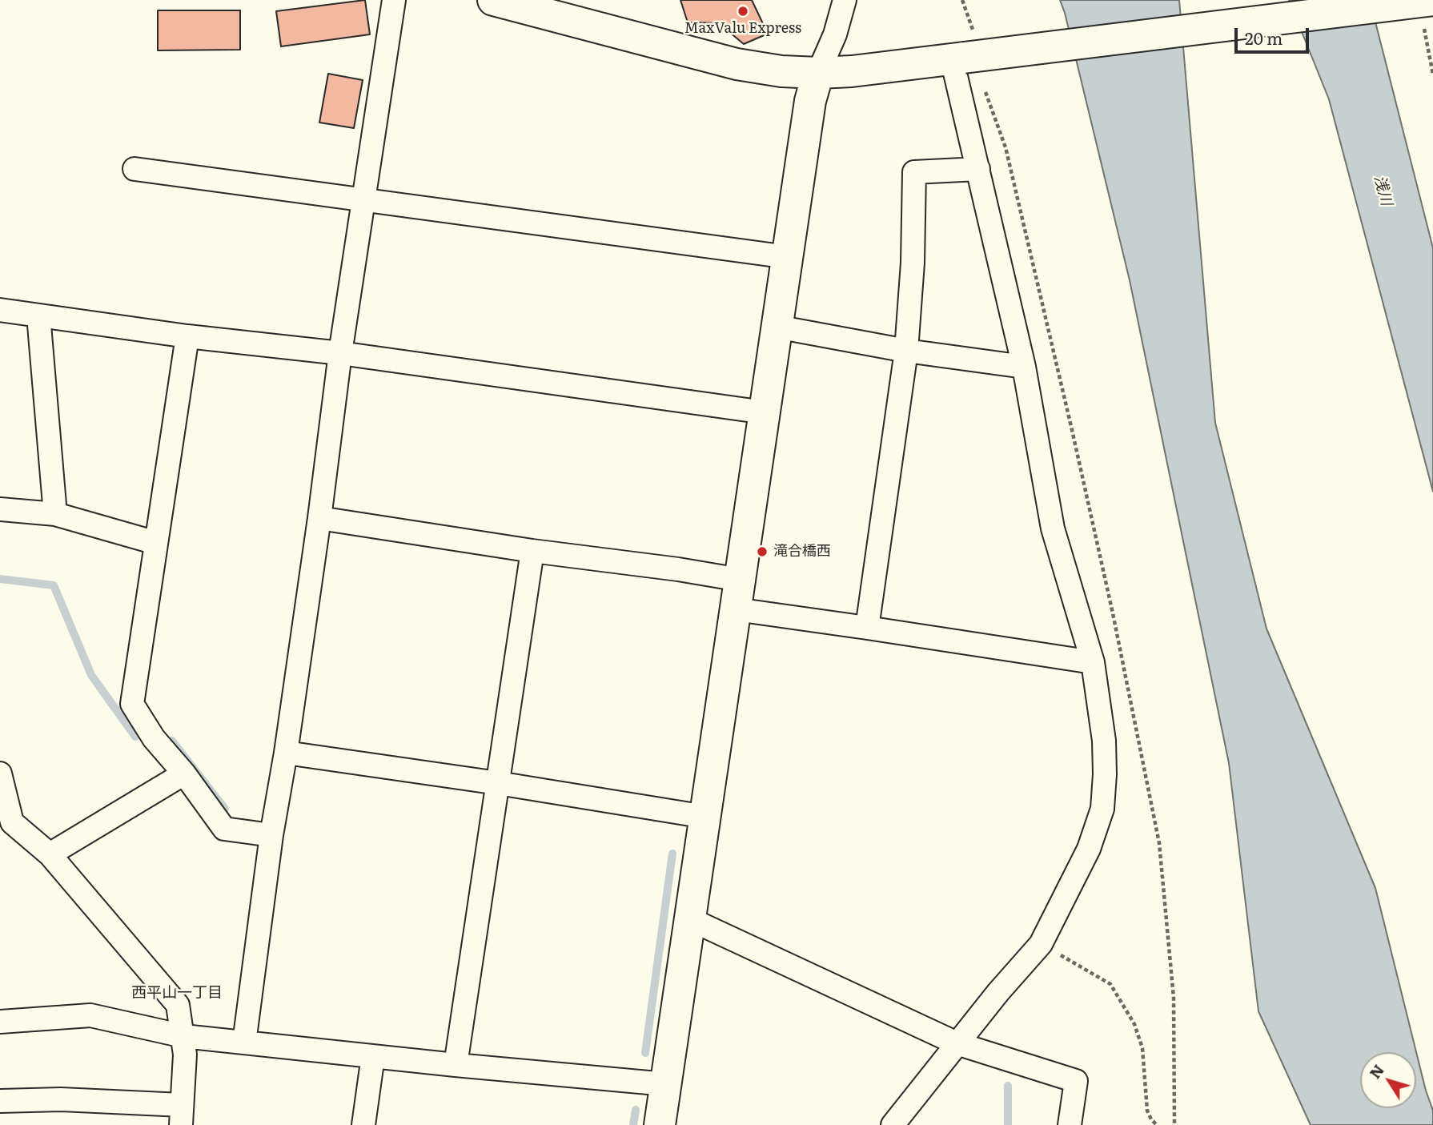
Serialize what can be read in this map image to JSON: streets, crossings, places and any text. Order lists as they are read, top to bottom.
{
  "districts": ["西平山一丁目"],
  "water": ["浅川"],
  "places": ["MaxValu Express", "滝合橋西"],
  "scale_bar": "20 m",
  "north": "top left"
}
